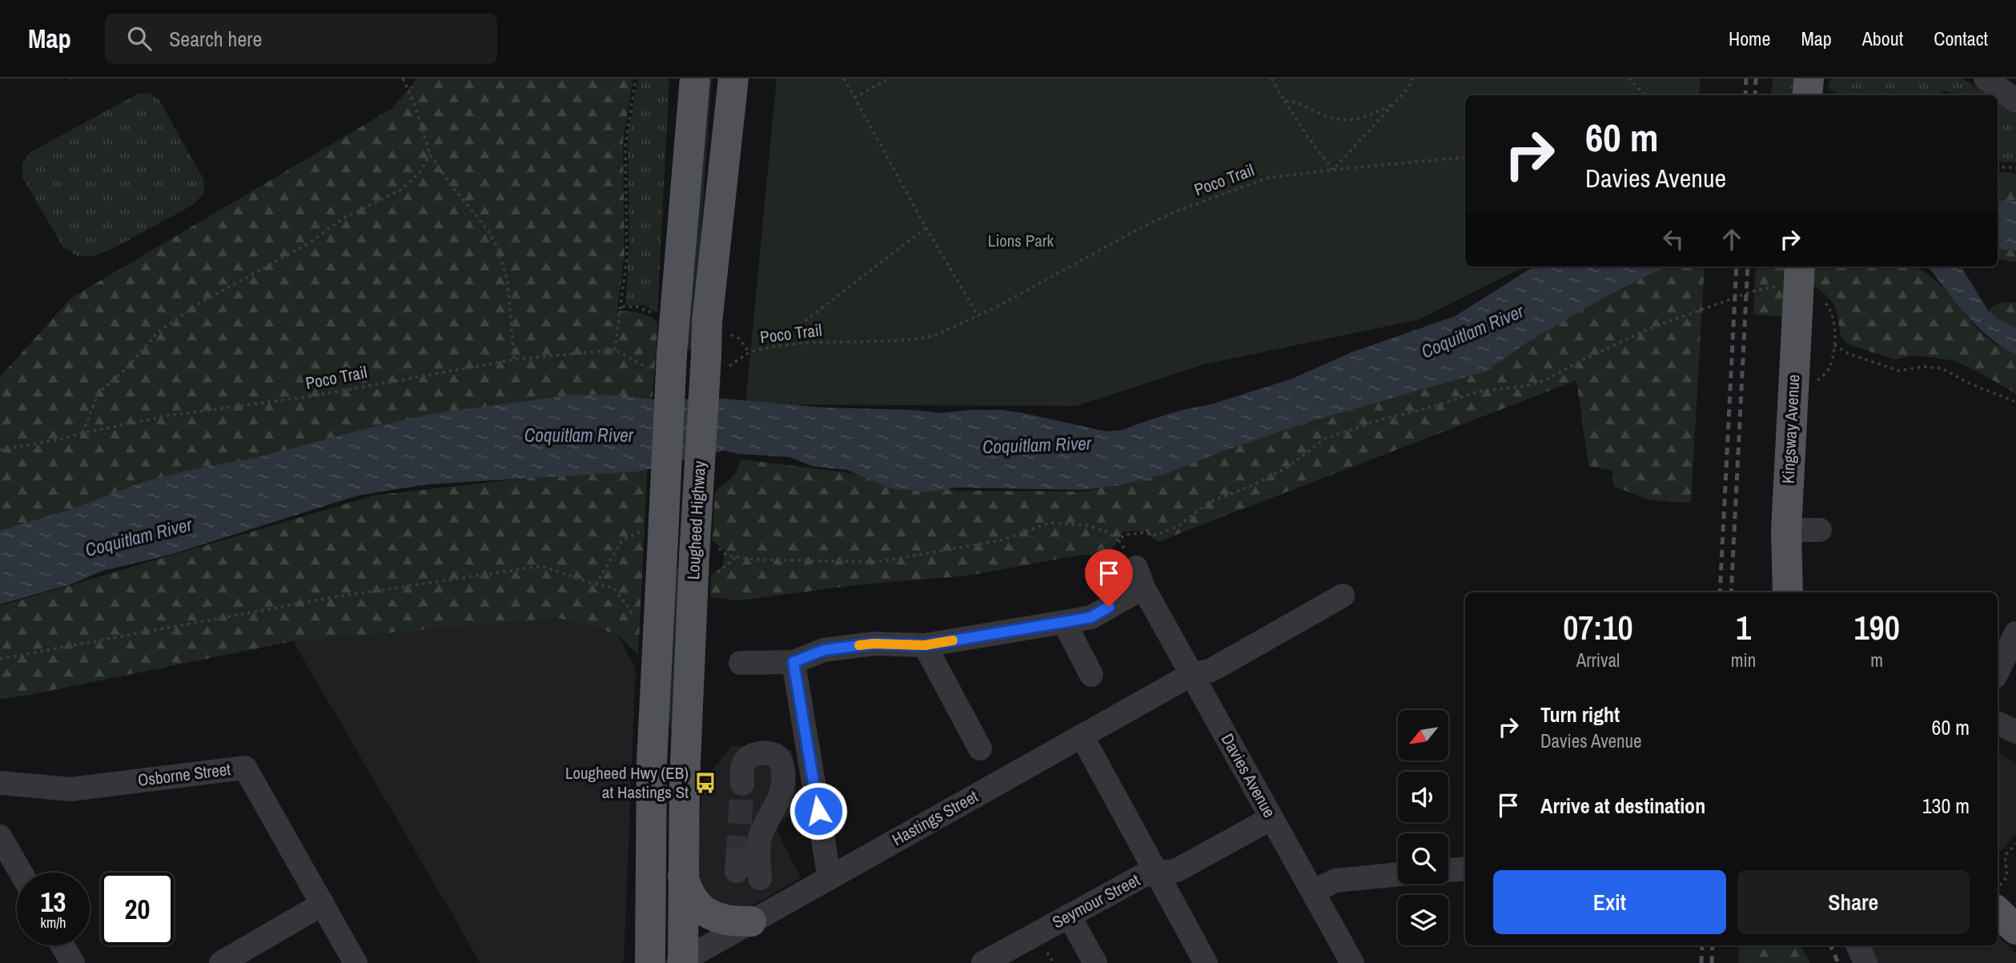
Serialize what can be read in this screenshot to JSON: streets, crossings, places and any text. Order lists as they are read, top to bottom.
{
  "streets": {
    "main road": ["Kingsway Avenue", "Lougheed Highway"],
    "street": [
      "Osborne Street",
      "Davies Avenue",
      "Hastings Street",
      "Seymour Street"
    ],
    "path": ["Poco Trail"]
  },
  "crossings": [
    ["Poco Trail", "Lougheed Highway"],
    ["Lougheed Highway", "Hastings Street"],
    ["Davies Avenue", "Hastings Street"],
    ["Davies Avenue", "Seymour Street"]
  ],
  "water": ["Coquitlam River"],
  "parks": ["Lions Park"],
  "places": {
    "bus stop": ["Lougheed Hwy (EB) at Hastings St"]
  },
  "north": "bottom left",
  "page": {
    "header": "Map",
    "search": "Search here",
    "nav": [
      "Home",
      "Map",
      "About",
      "Contact"
    ],
    "turn": ["60 m", "Davies Avenue"],
    "eta": [
      "07:10",
      "Arrival",
      "1",
      "min",
      "190",
      "m"
    ],
    "list": [
      {
        "name": "Turn right",
        "note": "Davies Avenue",
        "value": "60 m"
      },
      {
        "name": "Arrive at destination",
        "value": "130 m"
      }
    ],
    "buttons": ["Exit", "Share"],
    "speed": "13 km/h",
    "limit": "20"
  }
}
